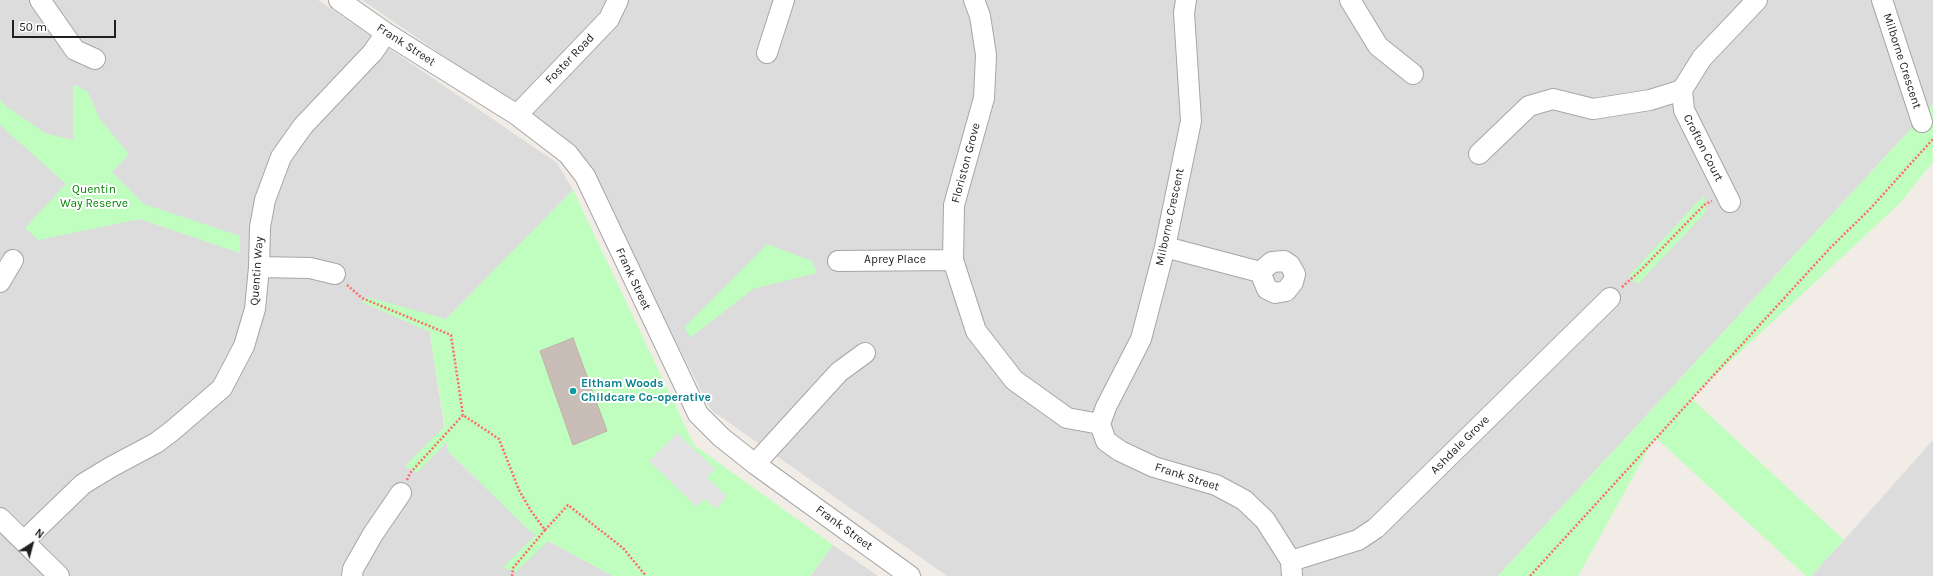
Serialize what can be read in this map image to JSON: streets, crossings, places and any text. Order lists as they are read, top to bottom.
{
  "streets": {
    "street": [
      "Frank Street",
      "Foster Road",
      "Milborne Crescent",
      "Crofton Court",
      "Floriston Grove",
      "Aprey Place",
      "Quentin Way",
      "Ashdale Grove"
    ]
  },
  "crossings": [
    ["Frank Street", "Foster Road"],
    ["Frank Street", "Milborne Crescent"],
    ["Frank Street", "Floriston Grove"],
    ["Frank Street", "Quentin Way"],
    ["Frank Street", "Ashdale Grove"],
    ["Milborne Crescent", "Floriston Grove"],
    ["Floriston Grove", "Aprey Place"]
  ],
  "parks": ["Quentin Way Reserve"],
  "places": ["Eltham Woods Childcare Co-operative"],
  "scale_bar": "50 m",
  "north": "top right"
}
